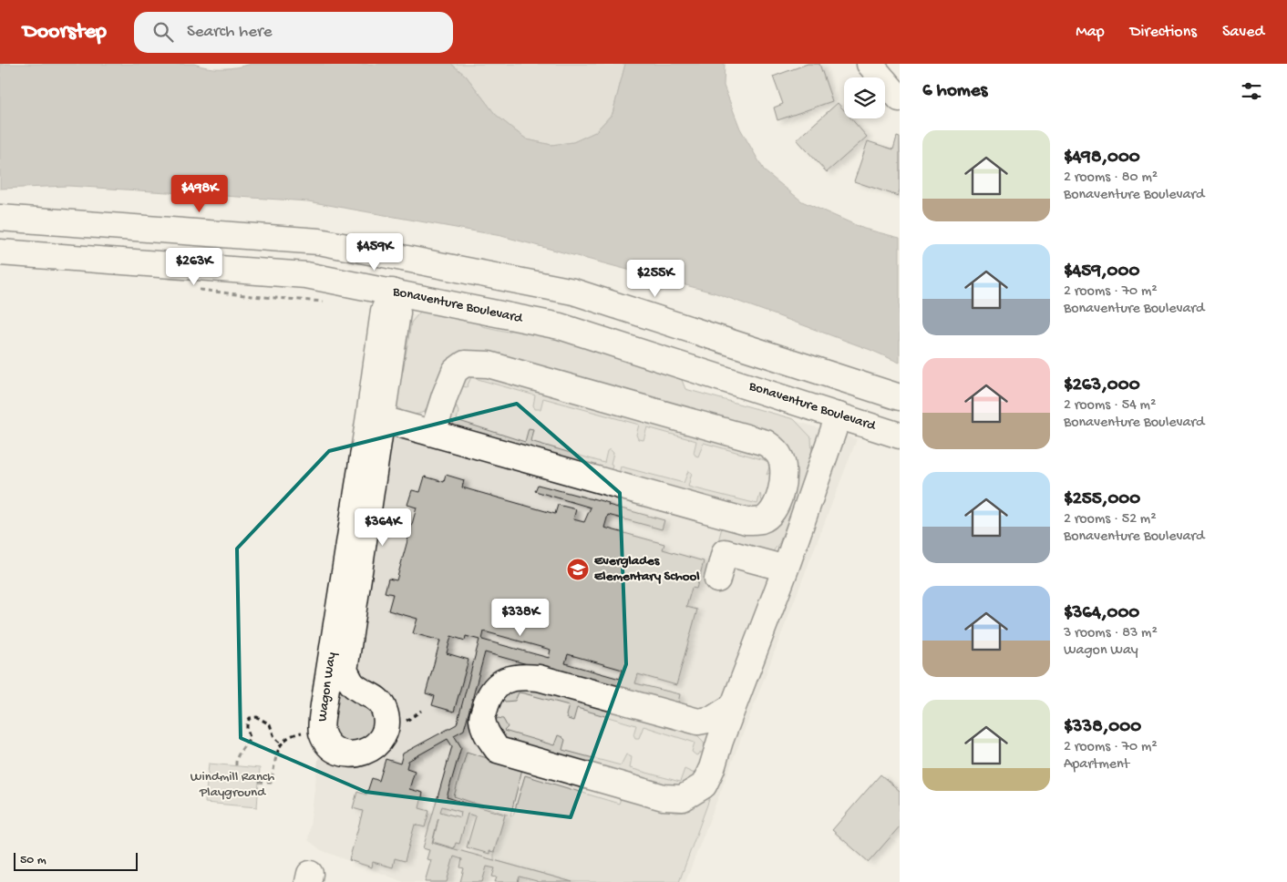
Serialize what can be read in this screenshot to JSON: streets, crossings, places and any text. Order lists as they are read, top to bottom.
{
  "streets": {
    "main road": ["Bonaventure Boulevard", "Wagon Way"]
  },
  "crossings": [
    ["Bonaventure Boulevard", "Wagon Way"]
  ],
  "parks": ["Windmill Ranch Playground"],
  "places": {
    "school or university": ["Everglades Elementary School"]
  },
  "scale_bar": "50 m",
  "page": {
    "header": "Doorstep",
    "search": "Search here",
    "nav": ["Map", "Directions", "Saved"],
    "heading": "6 homes",
    "list": [
      {
        "name": "$498,000",
        "note": "2 rooms · 80 m² · Bonaventure Boulevard"
      },
      {
        "name": "$459,000",
        "note": "2 rooms · 70 m² · Bonaventure Boulevard"
      },
      {
        "name": "$263,000",
        "note": "2 rooms · 54 m² · Bonaventure Boulevard"
      },
      {
        "name": "$255,000",
        "note": "2 rooms · 52 m² · Bonaventure Boulevard"
      },
      {
        "name": "$364,000",
        "note": "3 rooms · 83 m² · Wagon Way"
      },
      {
        "name": "$338,000",
        "note": "2 rooms · 70 m² · Apartment"
      }
    ],
    "price": [
      "$498K",
      "$459K",
      "$263K",
      "$255K",
      "$364K",
      "$338K"
    ],
    "scale": "50 m"
  }
}
